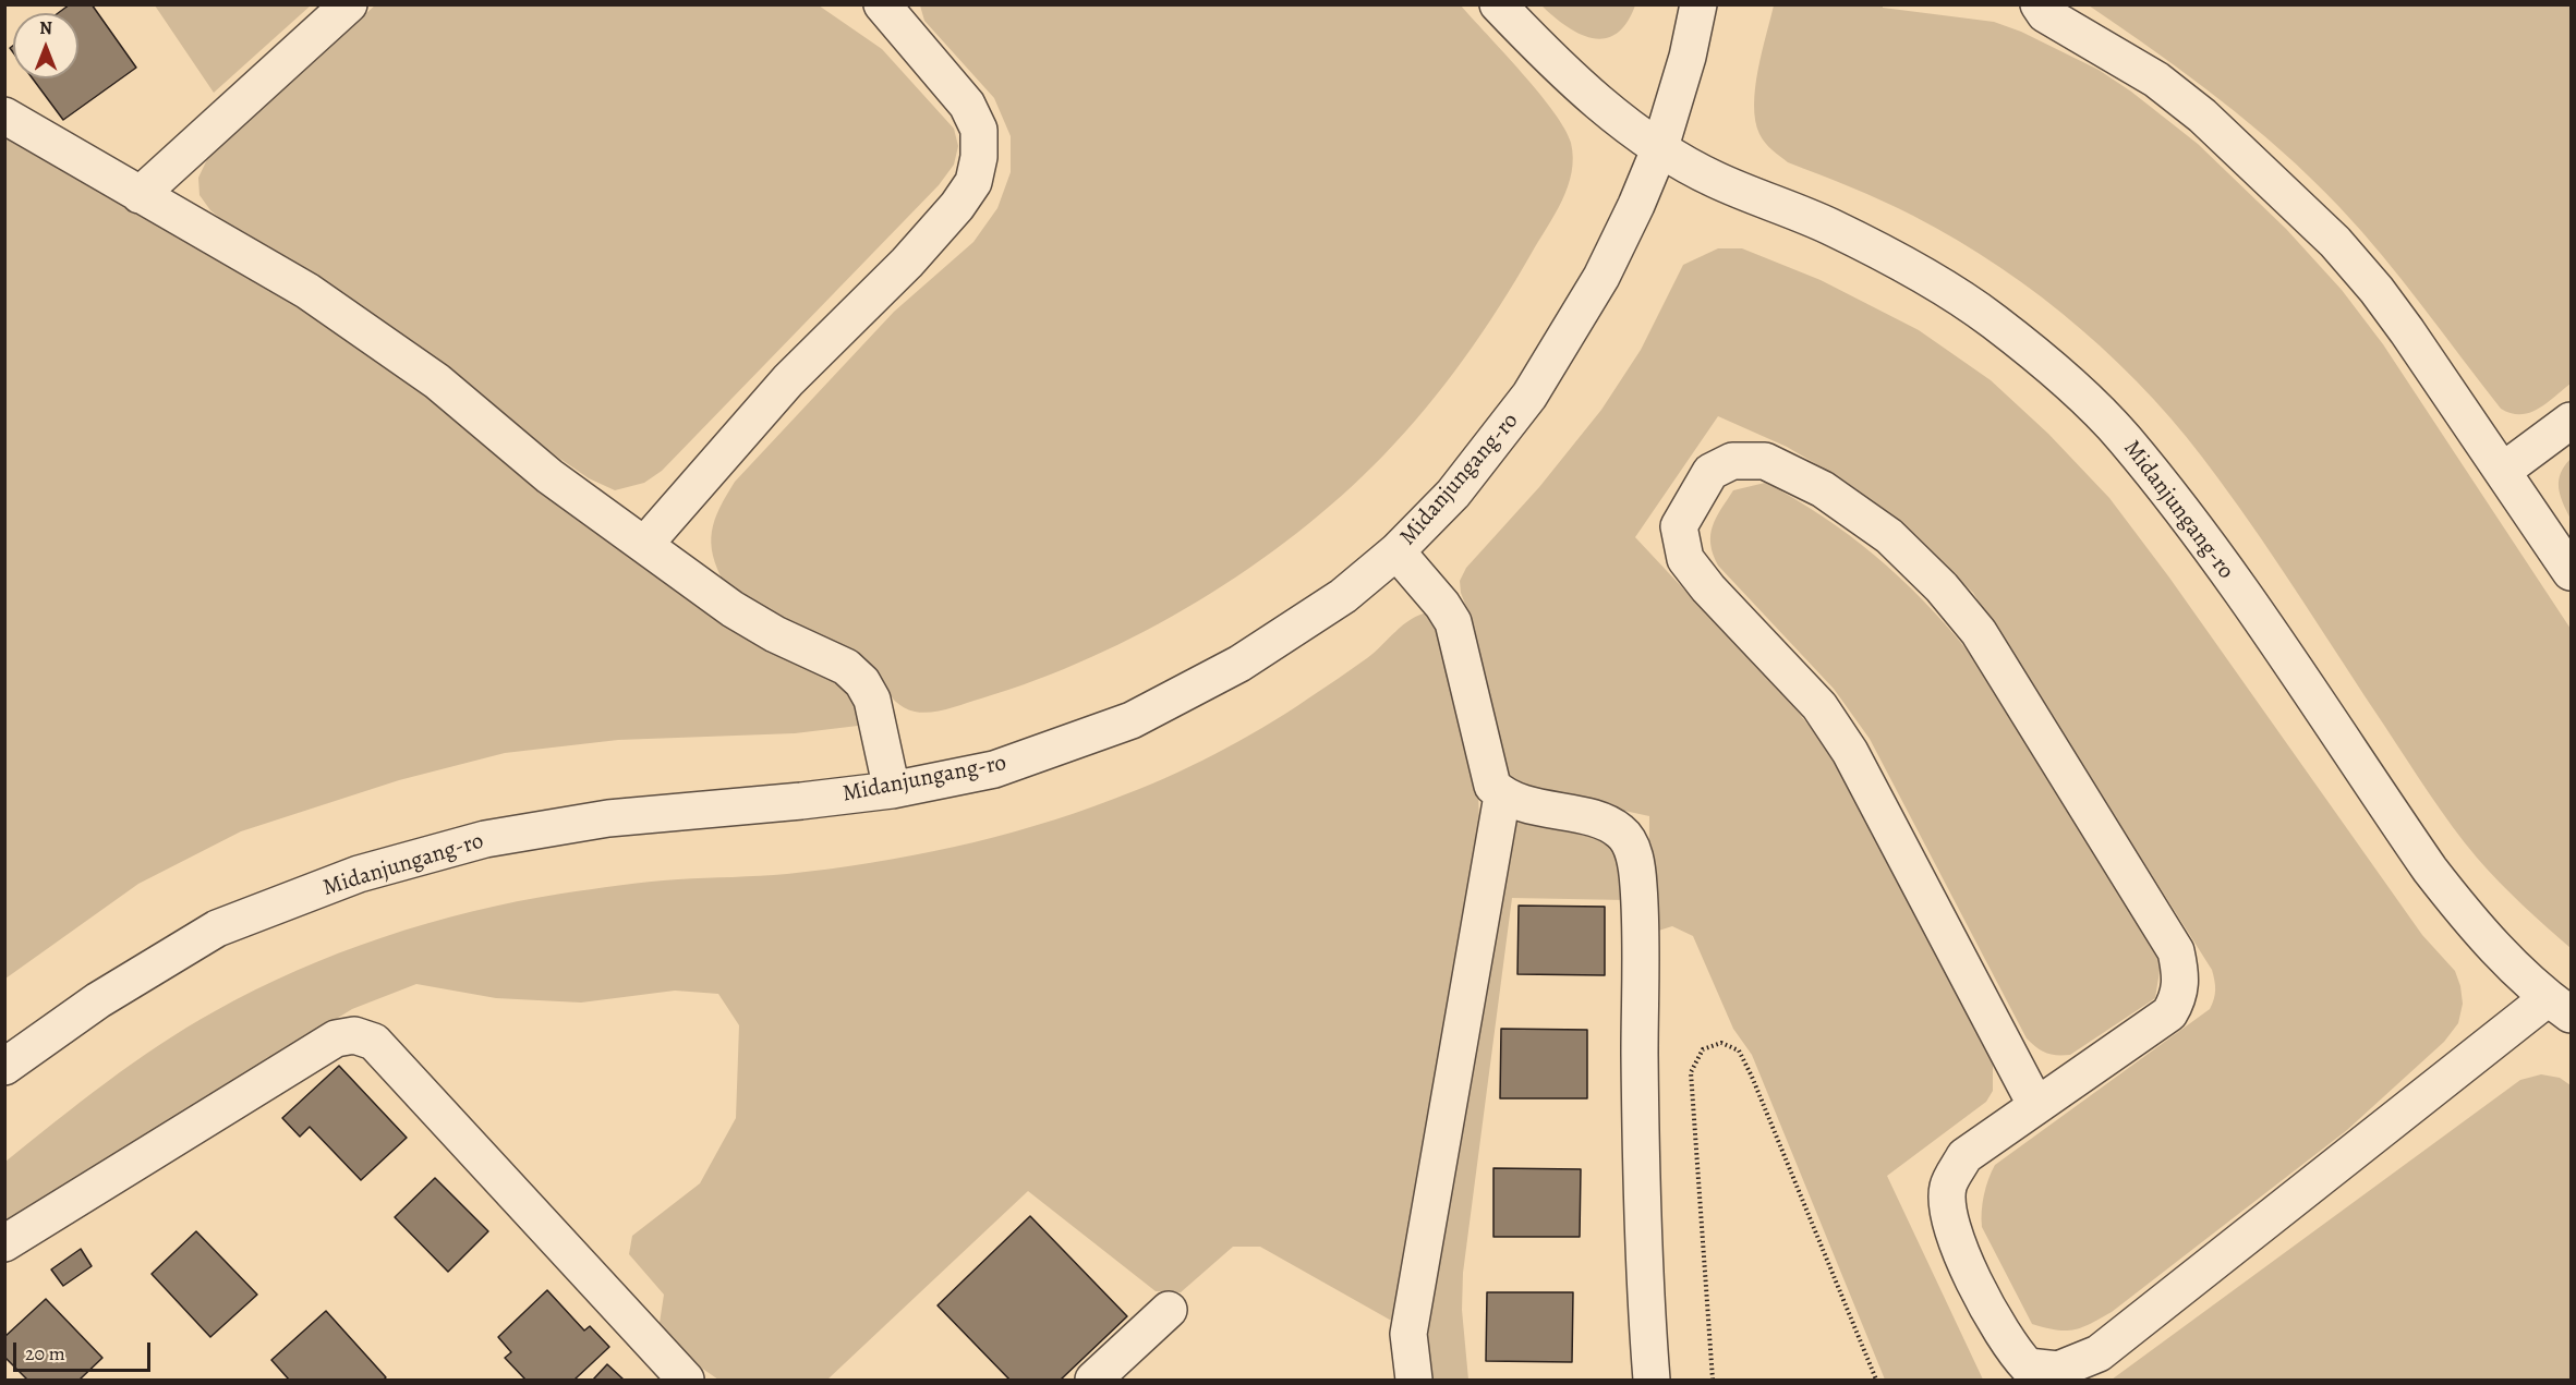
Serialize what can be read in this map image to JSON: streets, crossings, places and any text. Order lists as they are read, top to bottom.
{
  "streets": {
    "street": ["Midanjungang-ro"]
  },
  "scale_bar": "20 m",
  "north": "top"
}
